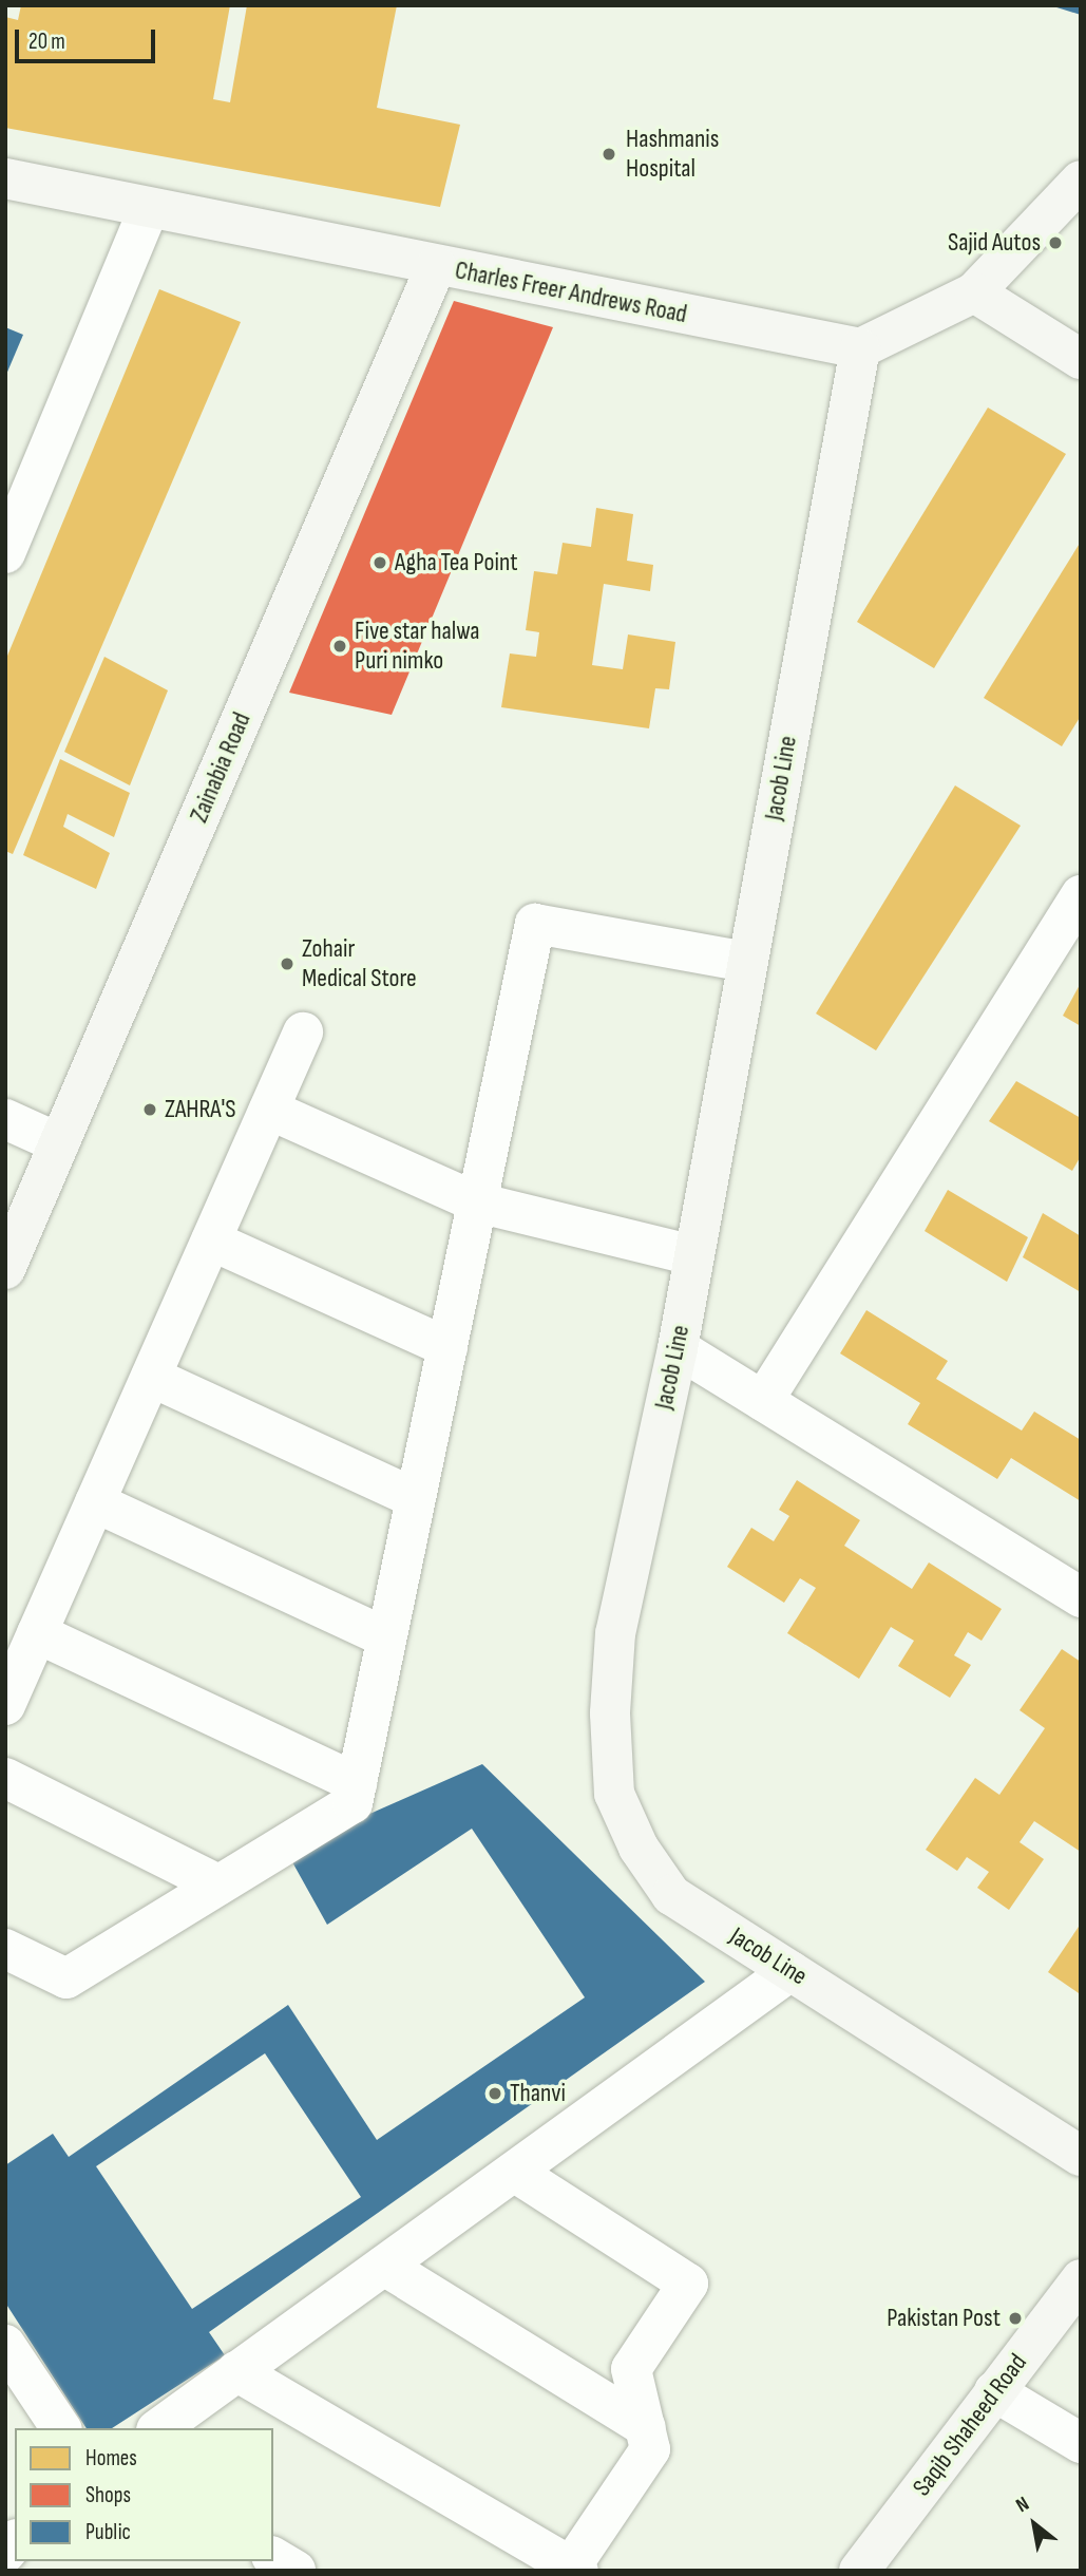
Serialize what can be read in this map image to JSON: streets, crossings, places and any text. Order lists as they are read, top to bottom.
{
  "streets": {
    "street": [
      "Charles Freer Andrews Road",
      "Zainabia Road",
      "Jacob Line",
      "Saqib Shaheed Road"
    ]
  },
  "crossings": [
    ["Charles Freer Andrews Road", "Zainabia Road"],
    ["Charles Freer Andrews Road", "Jacob Line"]
  ],
  "places": [
    "Hashmanis Hospital",
    "Sajid Autos",
    "Agha Tea Point",
    "Five star halwa Puri nimko",
    "Zohair Medical Store",
    "ZAHRA'S",
    "Thanvi",
    "Pakistan Post"
  ],
  "legend": ["Homes", "Shops", "Public"],
  "scale_bar": "20 m",
  "north": "top left"
}
